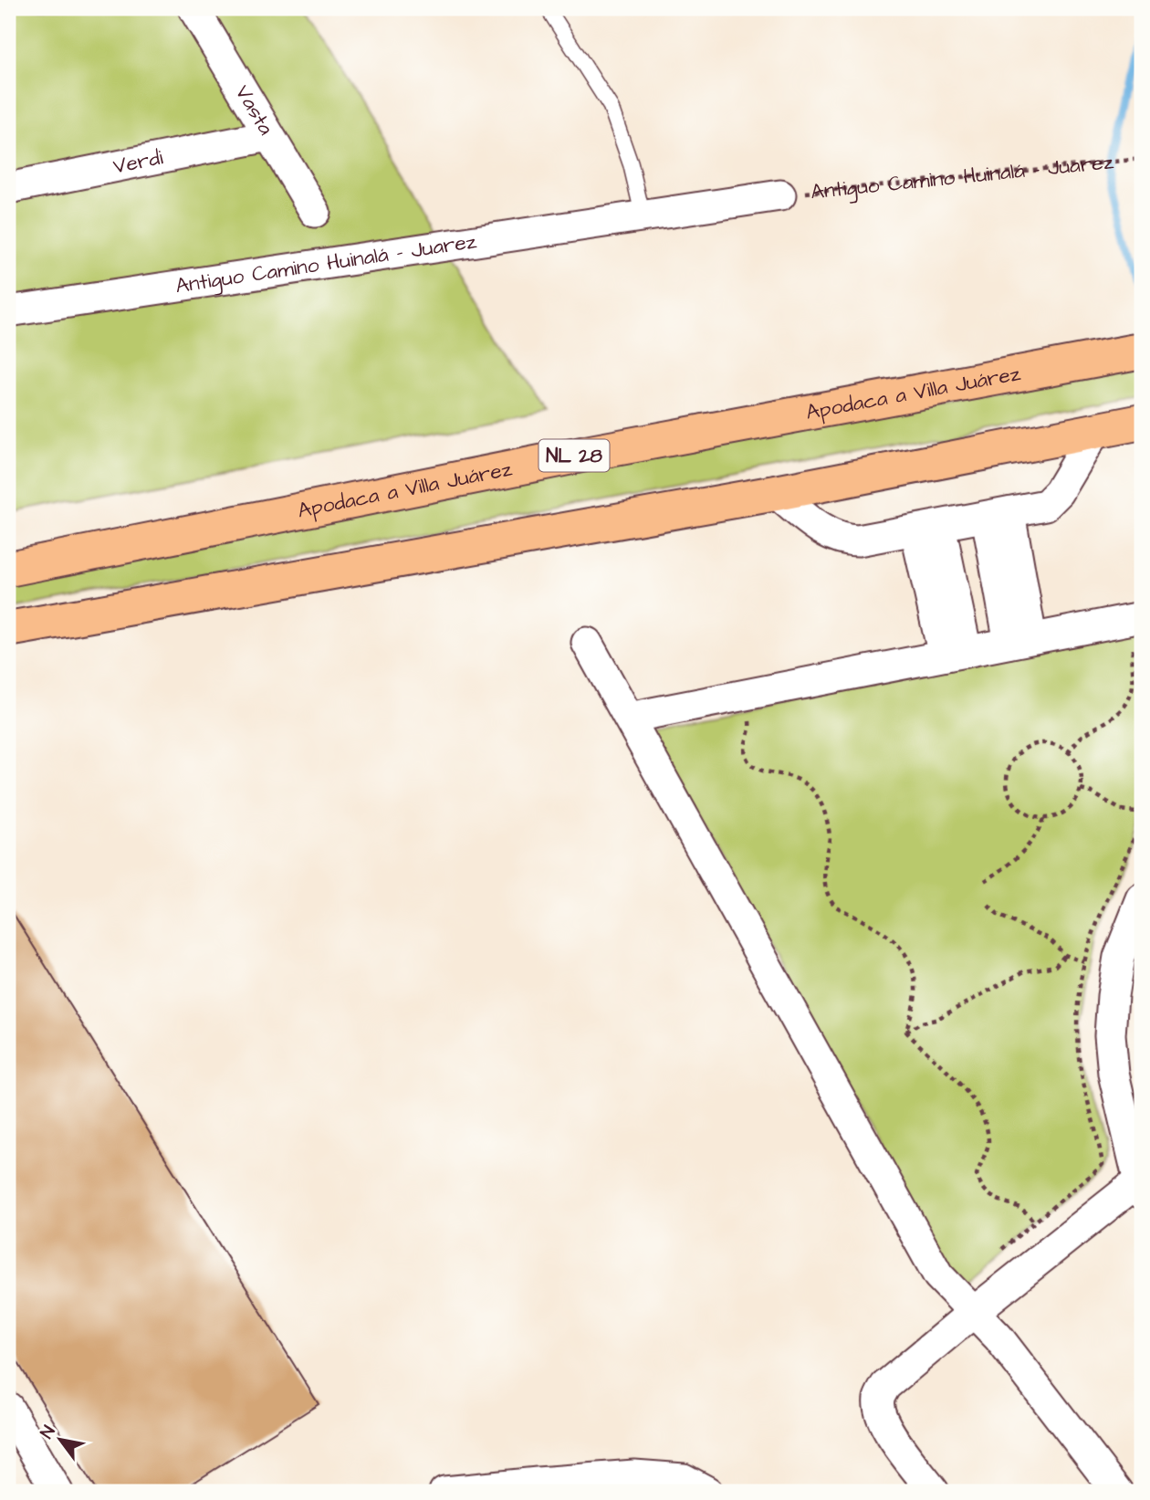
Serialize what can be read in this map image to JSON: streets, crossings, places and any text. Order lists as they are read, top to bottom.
{
  "streets": {
    "main road": ["Apodaca a Villa Juárez", "NL 28"],
    "street": ["Vasta", "Verdi", "Antiguo Camino Huinalá - Juarez"]
  },
  "crossings": [
    ["Vasta", "Verdi"]
  ],
  "north": "top left"
}
